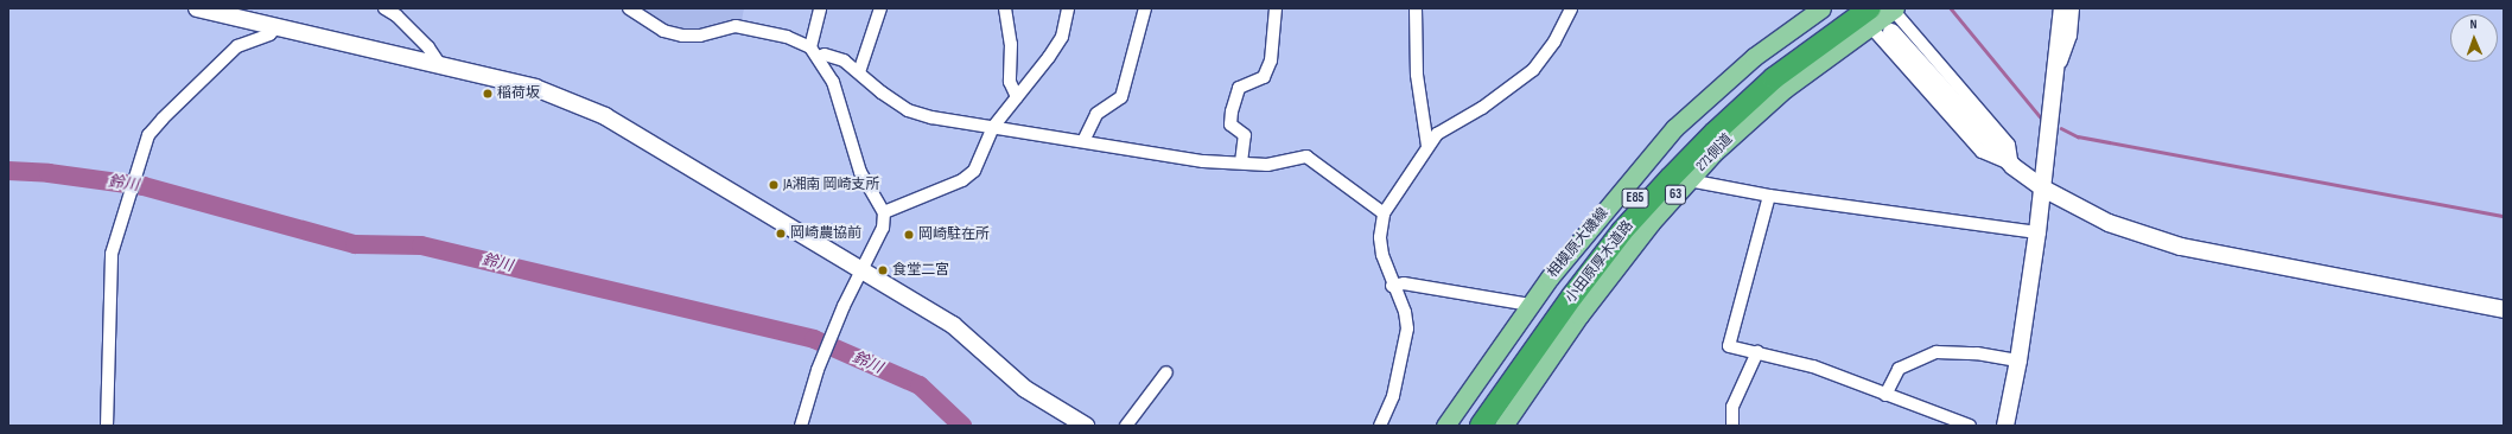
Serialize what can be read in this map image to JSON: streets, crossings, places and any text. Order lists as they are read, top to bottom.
{
  "streets": {
    "highway": ["E85", "小田原厚木道路"],
    "main road": ["271側道", "63", "相模原大磯線"]
  },
  "crossings": [
    ["271側道", "小田原厚木道路"]
  ],
  "water": ["鈴川"],
  "places": [
    "稲荷坂",
    "JA湘南 岡崎支所",
    "岡崎農協前",
    "岡崎駐在所",
    "食堂二宮"
  ],
  "north": "top"
}
